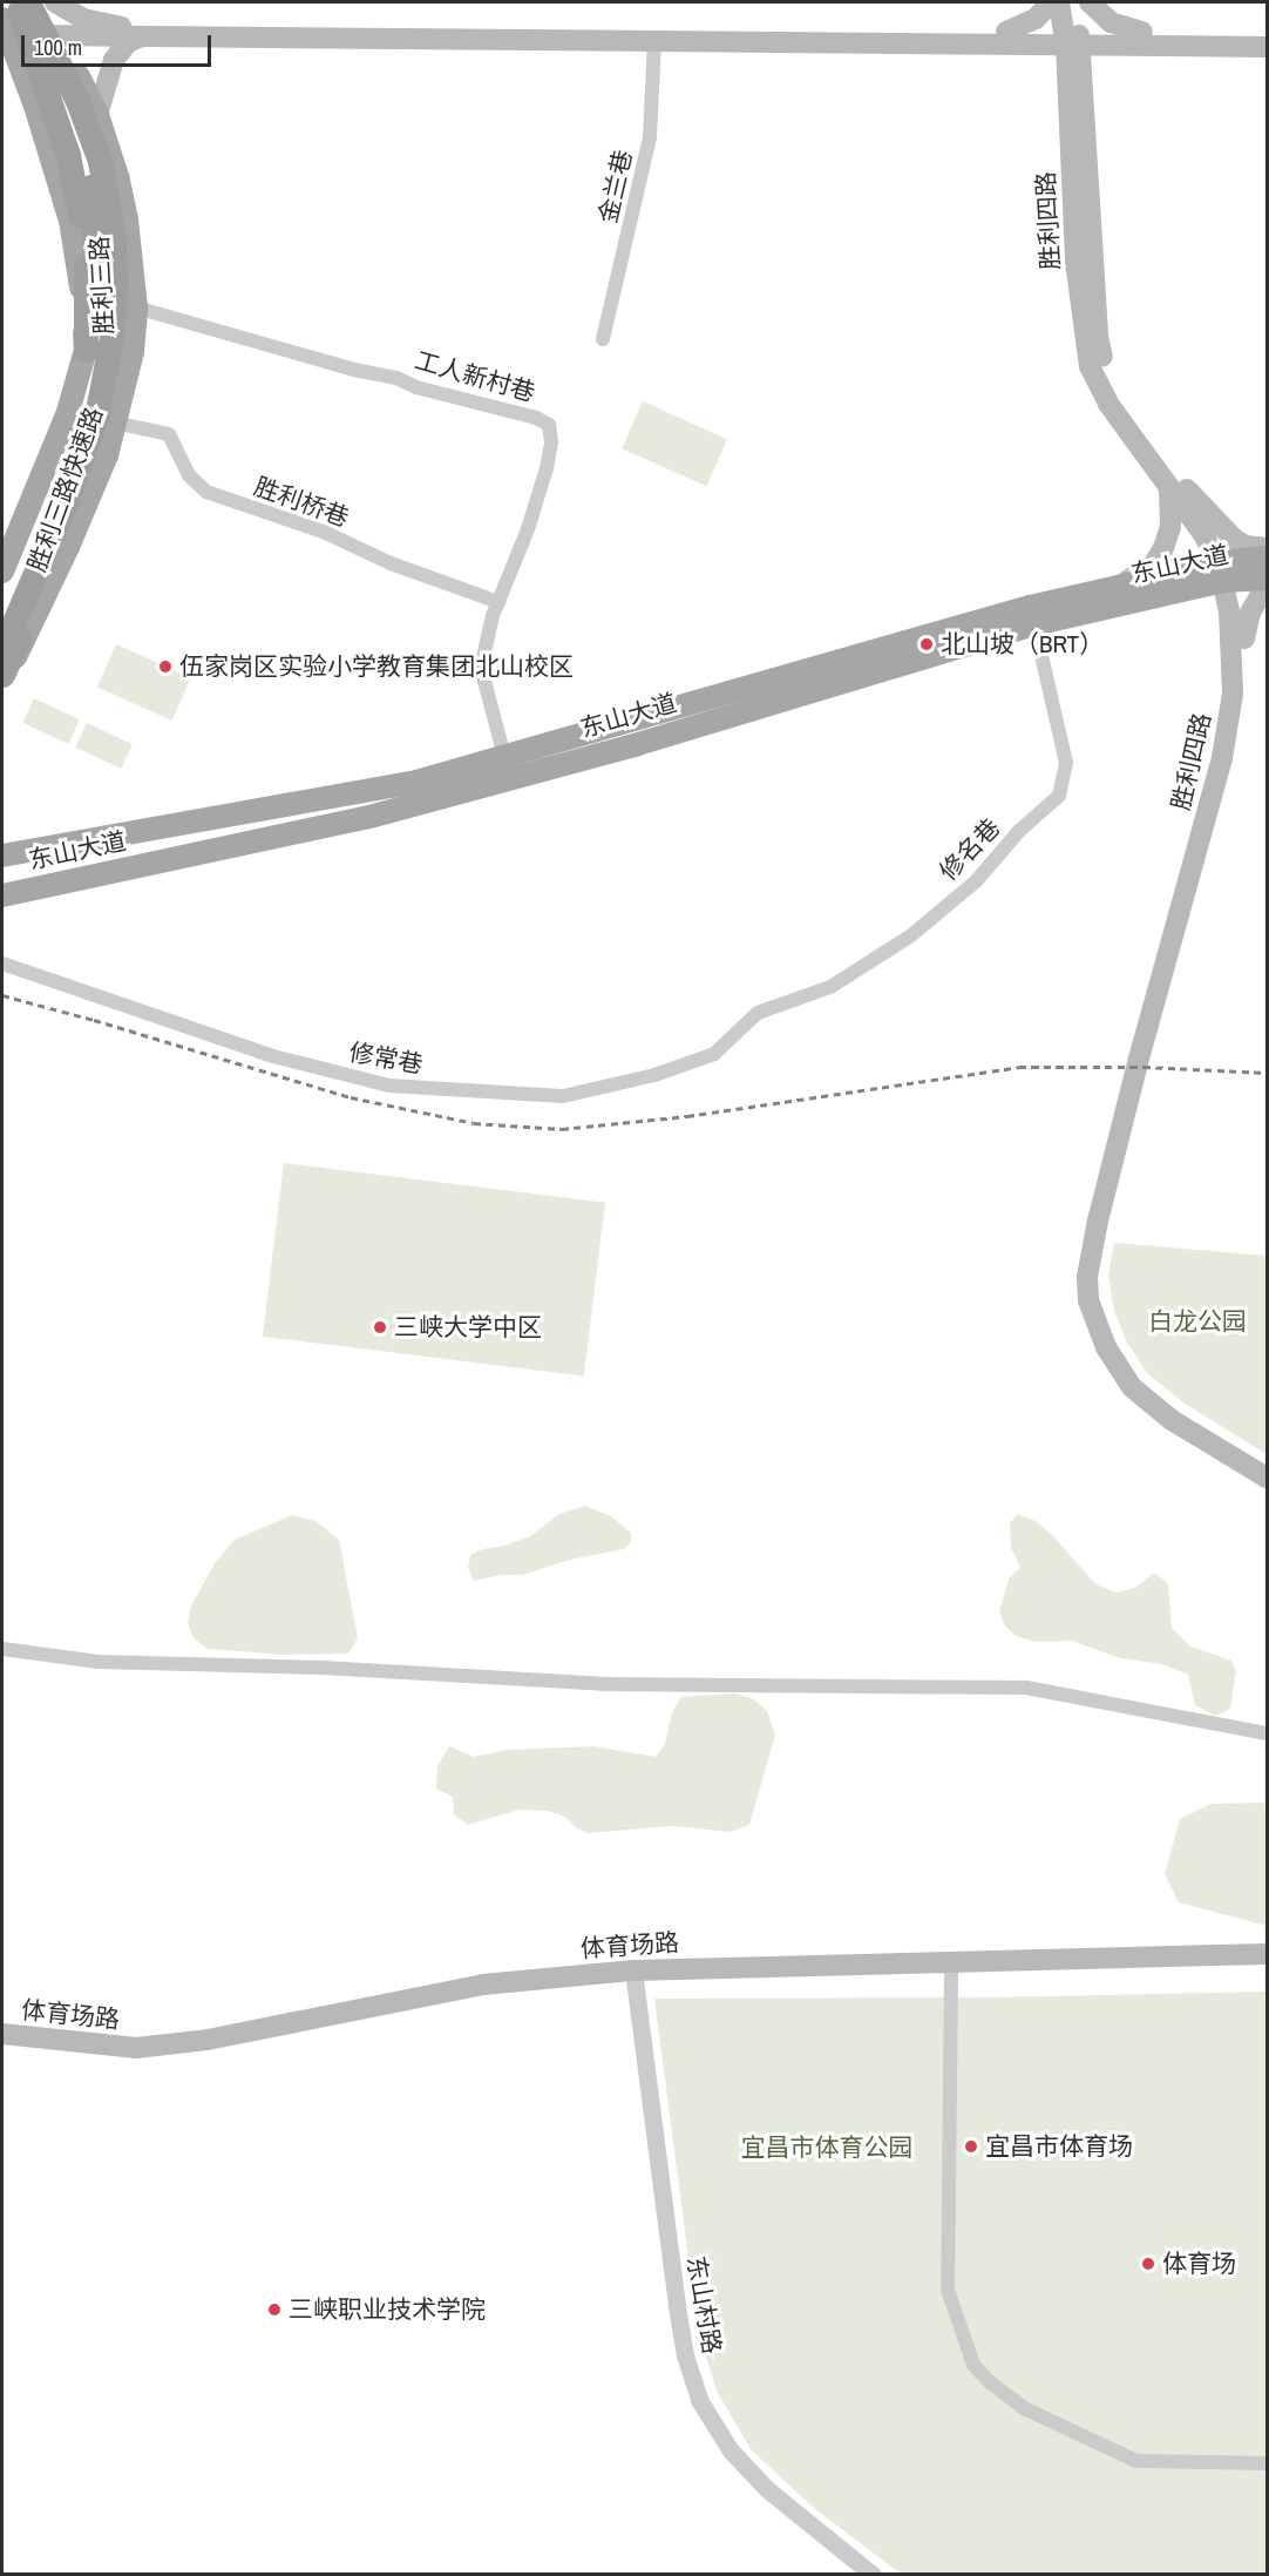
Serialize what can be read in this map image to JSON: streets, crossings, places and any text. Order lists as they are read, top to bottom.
{
  "streets": {
    "highway": ["胜利三路快速路"],
    "main road": [
      "胜利四路",
      "胜利三路",
      "东山大道",
      "体育场路"
    ],
    "street": [
      "金兰巷",
      "工人新村巷",
      "胜利桥巷",
      "修名巷",
      "修常巷",
      "东山村路"
    ]
  },
  "crossings": [
    ["胜利四路", "东山大道"],
    ["胜利三路", "工人新村巷"],
    ["胜利三路", "胜利桥巷"],
    ["工人新村巷", "胜利桥巷"],
    ["工人新村巷", "东山大道"],
    ["东山大道", "修名巷"],
    ["修名巷", "修常巷"],
    ["体育场路", "东山村路"]
  ],
  "parks": ["白龙公园", "宜昌市体育公园"],
  "places": [
    "北山坡（BRT）",
    "伍家岗区实验小学教育集团北山校区",
    "三峡大学中区",
    "宜昌市体育场",
    "体育场",
    "三峡职业技术学院"
  ],
  "scale_bar": "100 m"
}
